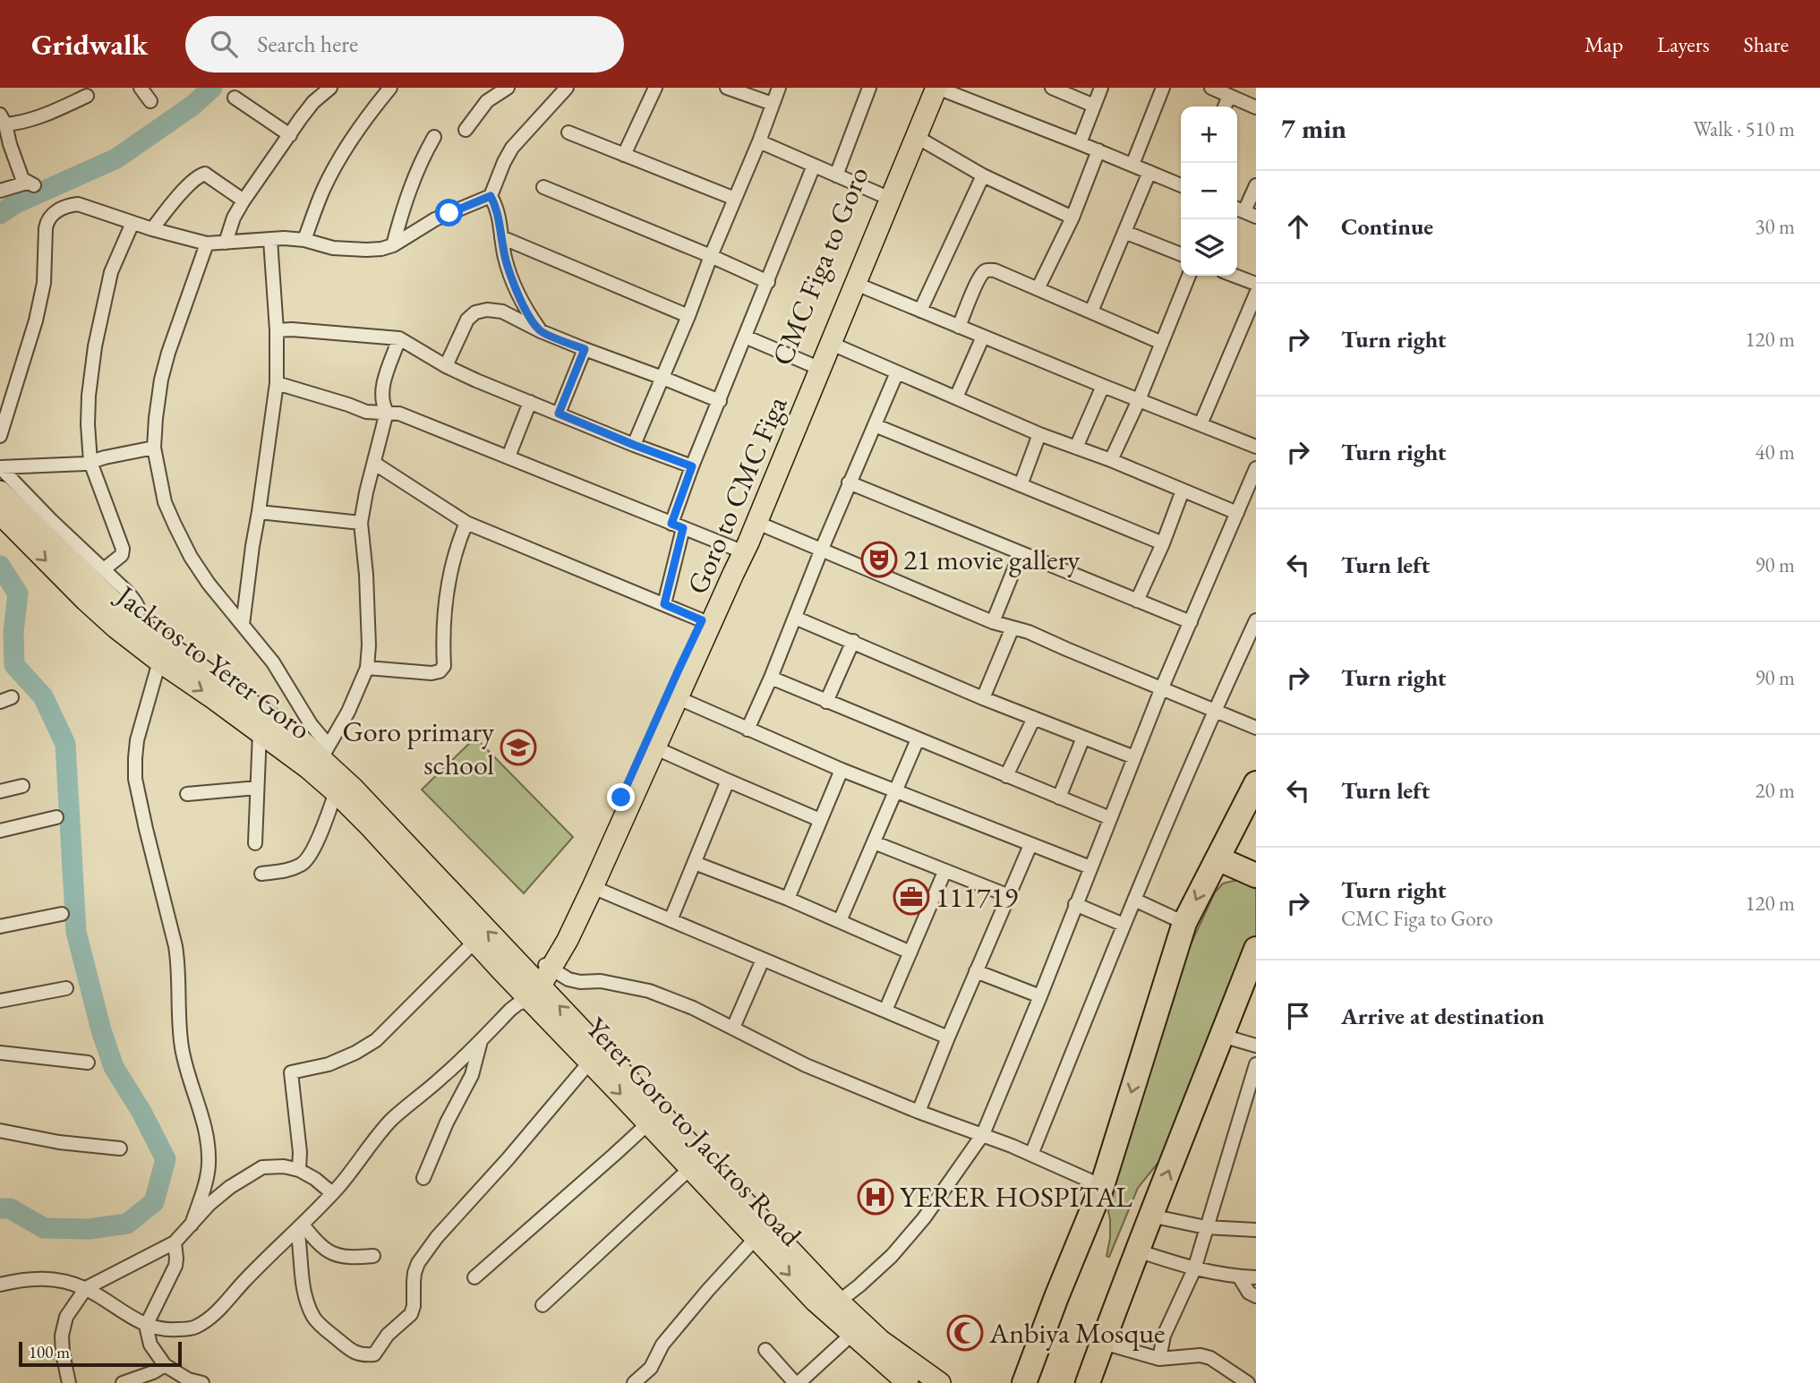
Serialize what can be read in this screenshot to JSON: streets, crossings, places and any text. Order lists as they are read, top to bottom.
{
  "streets": {
    "main road": [
      "CMC Figa to Goro",
      "Goro to CMC Figa",
      "Jackros to Yerer Goro",
      "Yerer Goro to Jackros Road"
    ]
  },
  "crossings": [
    ["CMC Figa to Goro", "Goro to CMC Figa"],
    ["CMC Figa to Goro", "Jackros to Yerer Goro"],
    ["CMC Figa to Goro", "Yerer Goro to Jackros Road"],
    ["Goro to CMC Figa", "Jackros to Yerer Goro"],
    ["Goro to CMC Figa", "Yerer Goro to Jackros Road"],
    ["Jackros to Yerer Goro", "Yerer Goro to Jackros Road"]
  ],
  "places": {
    "theatre": ["21 movie gallery"],
    "school or university": ["Goro primary school"],
    "office": ["111719"],
    "hospital": ["YERER HOSPITAL"],
    "mosque": ["Anbiya Mosque"]
  },
  "scale_bar": "100 m",
  "page": {
    "header": "Gridwalk",
    "search": "Search here",
    "nav": ["Map", "Layers", "Share"],
    "heading": ["7 min", "Walk · 510 m"],
    "map_buttons": ["+", "−"],
    "list": [
      ["Continue", "30 m"],
      ["Turn right", "120 m"],
      ["Turn right", "40 m"],
      ["Turn left", "90 m"],
      ["Turn right", "90 m"],
      ["Turn left", "20 m"],
      ["Turn right", "CMC Figa to Goro", "120 m"],
      "Arrive at destination"
    ],
    "scale": "100 m"
  }
}
